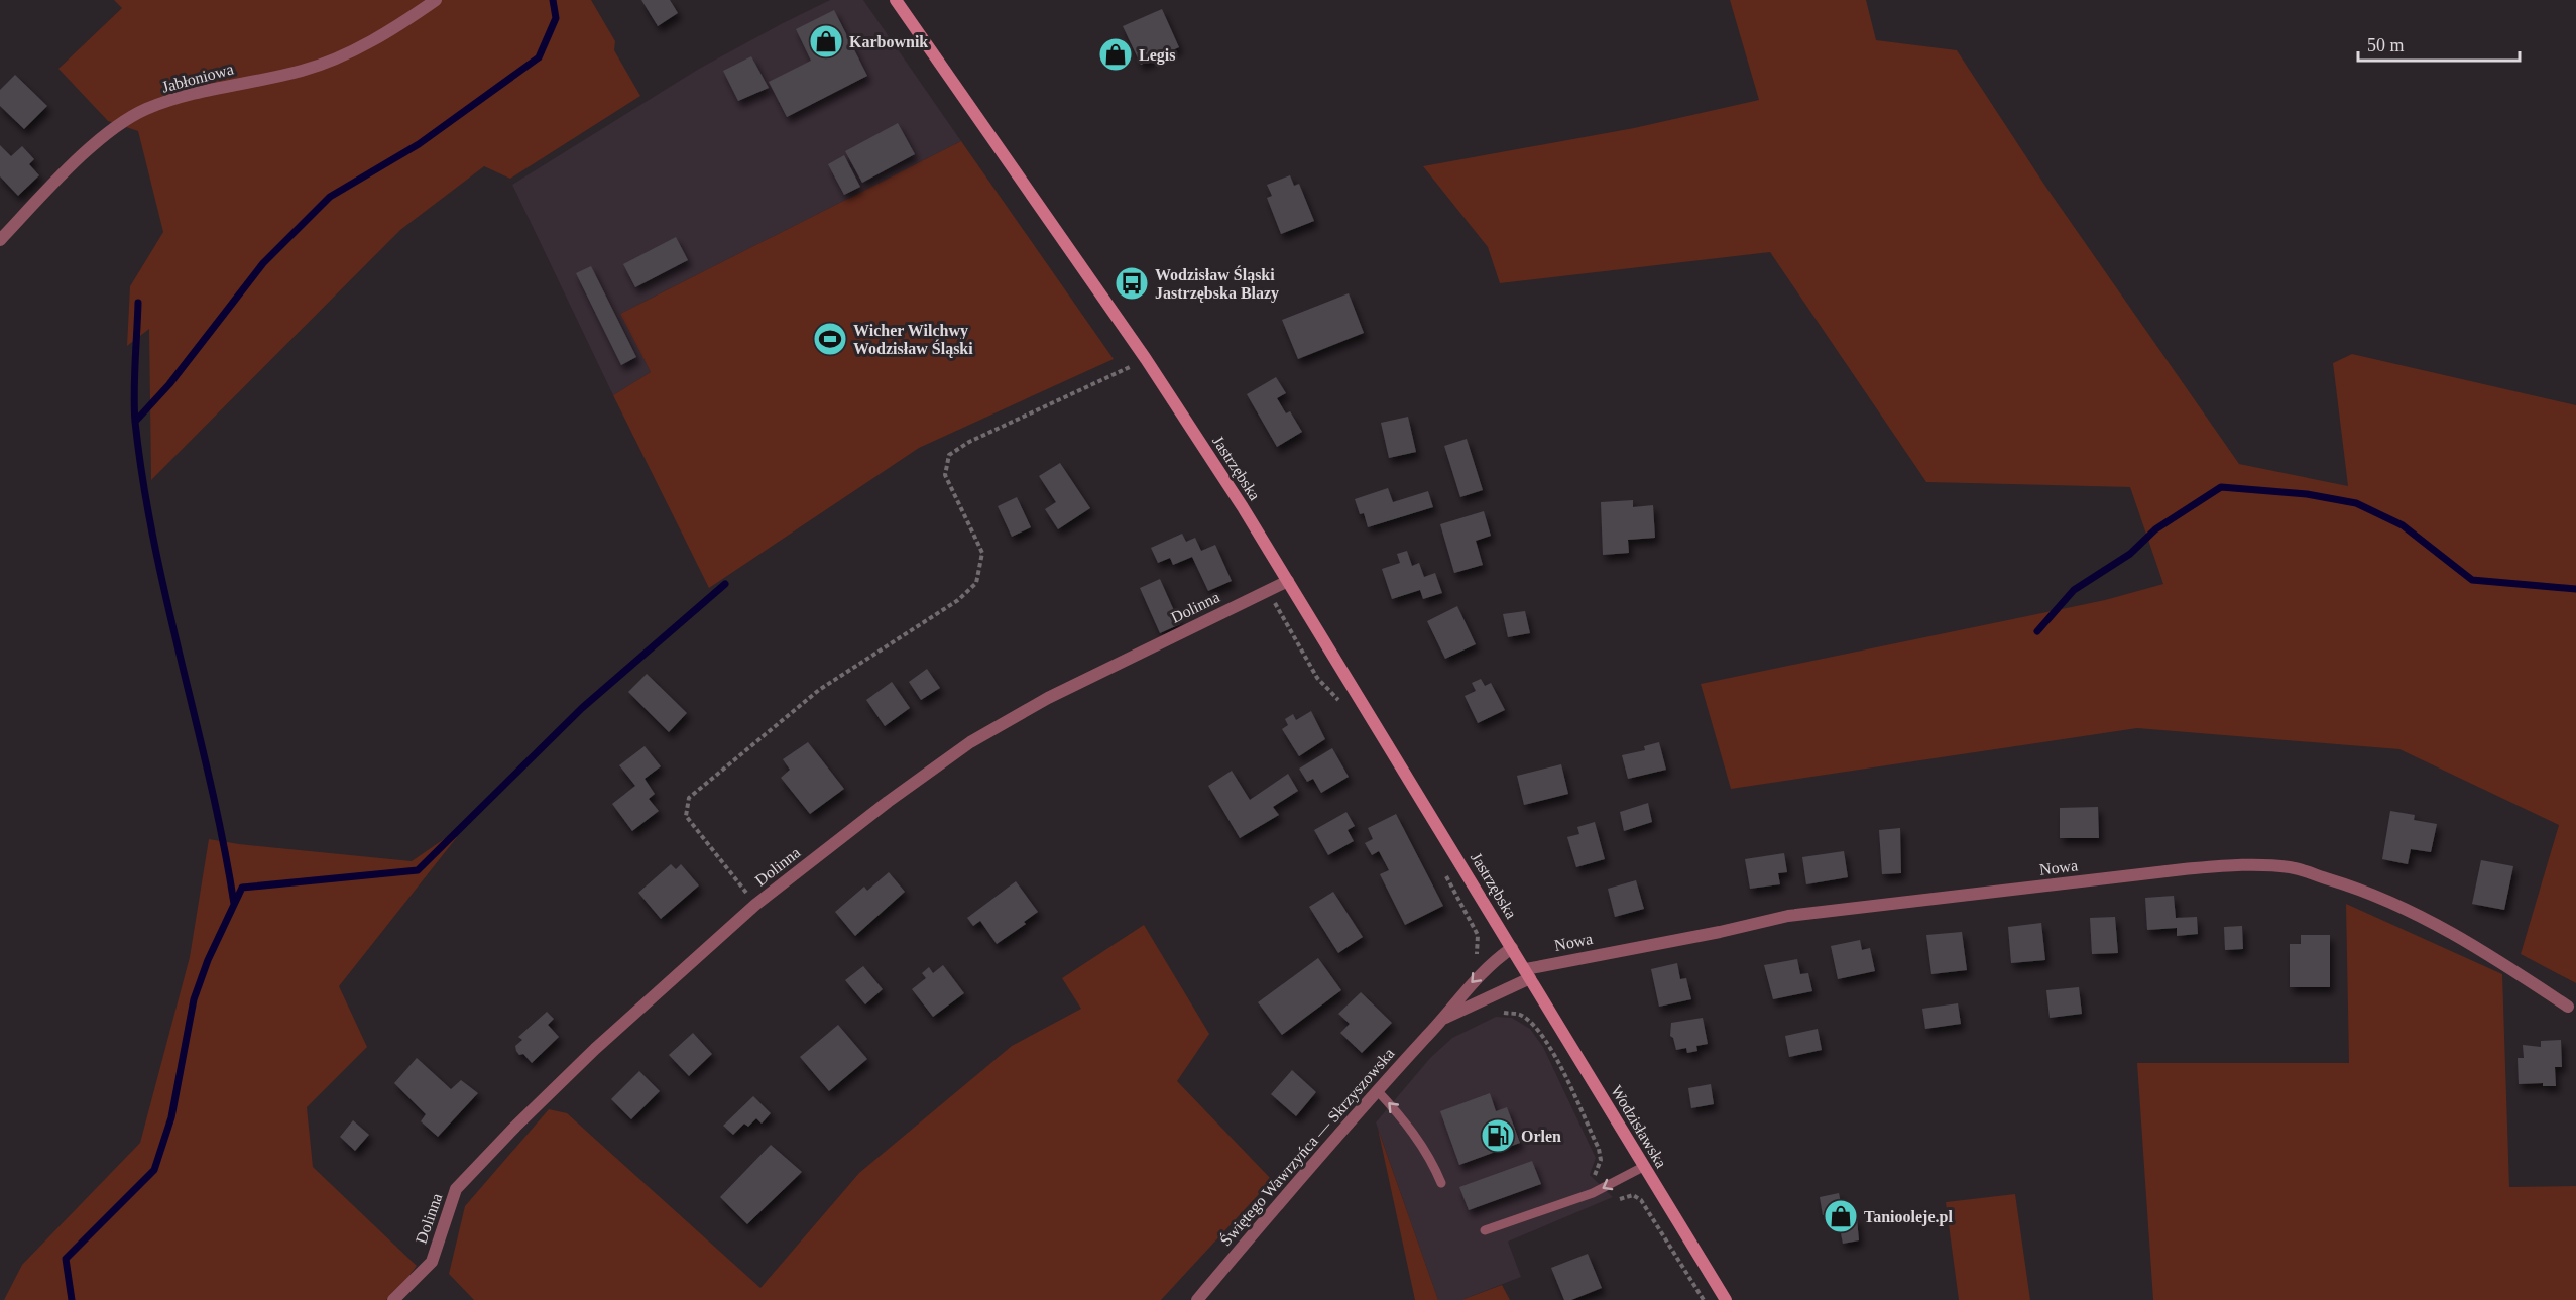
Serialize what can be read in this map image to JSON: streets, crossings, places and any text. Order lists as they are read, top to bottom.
{
  "streets": {
    "main road": ["Jastrzębska", "Wodzisławska"],
    "street": [
      "Jabłoniowa",
      "Dolinna",
      "Nowa",
      "Świętego Wawrzyńca — Skrzyszowska"
    ]
  },
  "crossings": [
    ["Jastrzębska", "Dolinna"],
    ["Jastrzębska", "Nowa"],
    ["Jastrzębska", "Wodzisławska"],
    ["Jastrzębska", "Świętego Wawrzyńca — Skrzyszowska"],
    ["Nowa", "Wodzisławska"],
    ["Nowa", "Świętego Wawrzyńca — Skrzyszowska"]
  ],
  "places": {
    "shop": ["Karbownik", "Legis", "Taniooleje.pl"],
    "bus stop": ["Wodzisław Śląski Jastrzębska Blazy"],
    "sports": ["Wicher Wilchwy Wodzisław Śląski"],
    "fuel station": ["Orlen"]
  },
  "scale_bar": "50 m"
}
